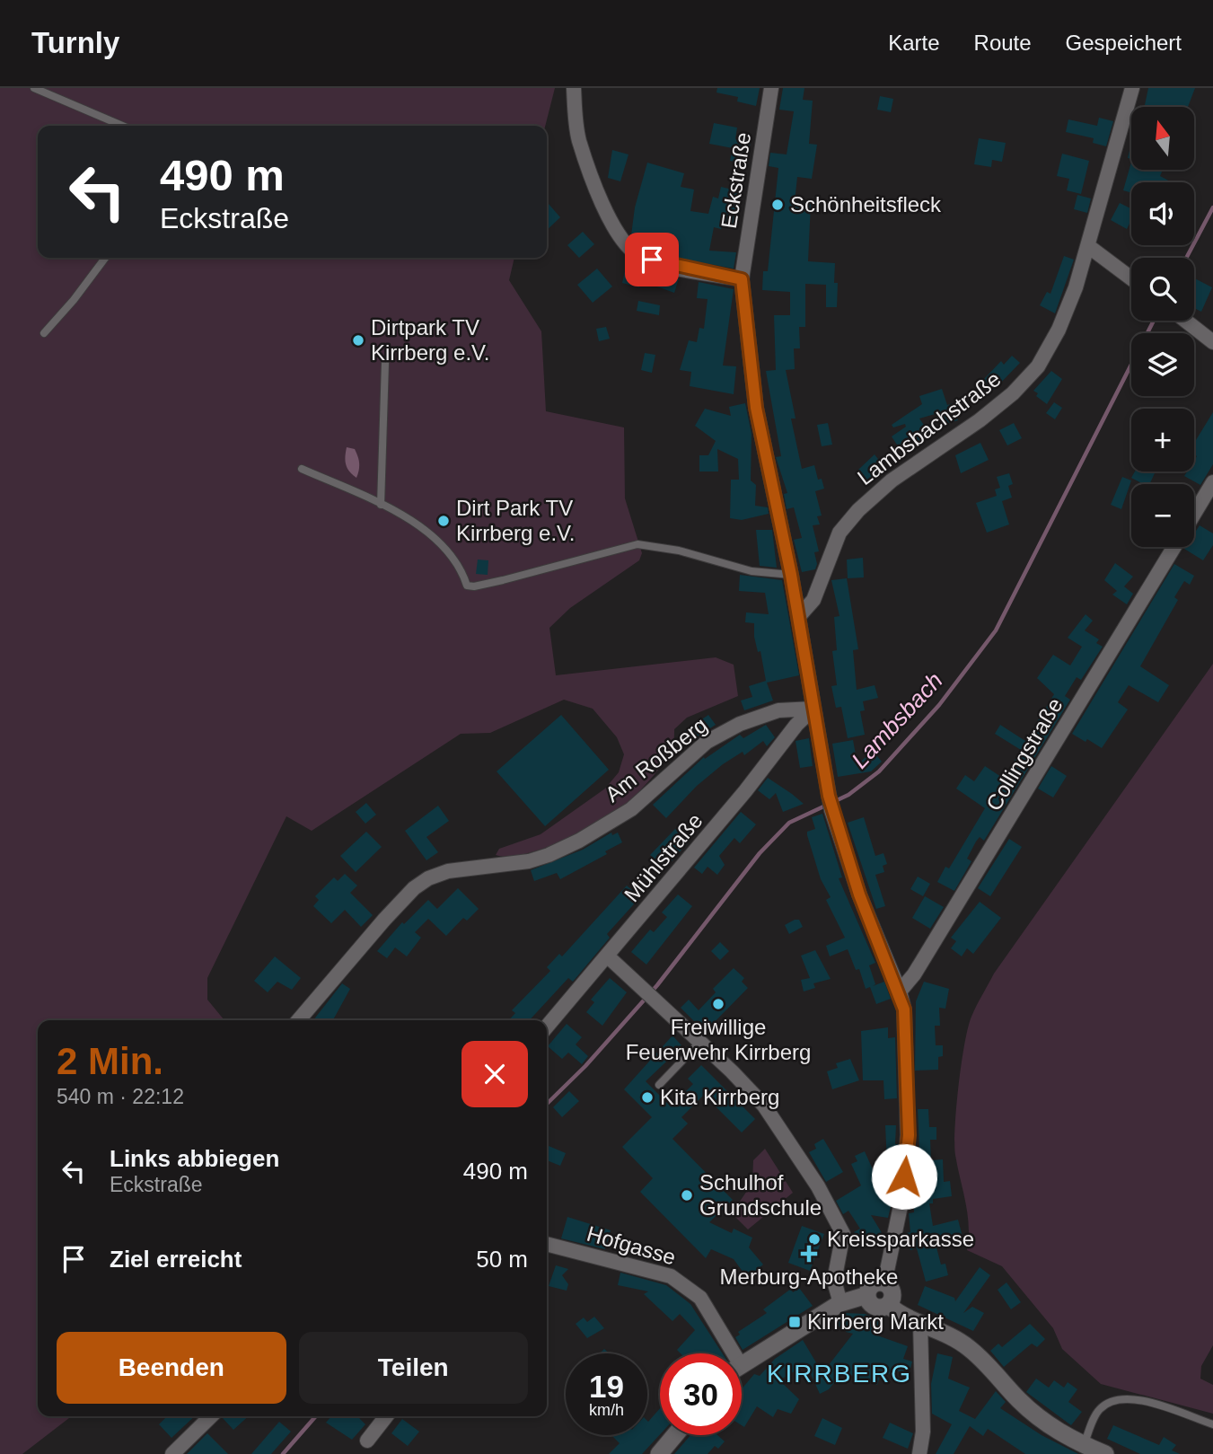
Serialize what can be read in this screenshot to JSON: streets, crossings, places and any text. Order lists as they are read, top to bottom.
{
  "streets": {
    "street": [
      "Eckstraße",
      "Lambsbachstraße",
      "Collingstraße",
      "Am Roßberg",
      "Mühlstraße",
      "Hofgasse"
    ]
  },
  "crossings": [
    ["Eckstraße", "Lambsbachstraße"],
    ["Eckstraße", "Collingstraße"],
    ["Eckstraße", "Am Roßberg"],
    ["Eckstraße", "Mühlstraße"],
    ["Am Roßberg", "Mühlstraße"]
  ],
  "districts": ["KIRRBERG"],
  "water": ["Lambsbach"],
  "places": {
    "other": [
      "Schönheitsfleck",
      "Dirtpark TV Kirrberg e.V.",
      "Dirt Park TV Kirrberg e.V.",
      "Freiwillige Feuerwehr Kirrberg",
      "Kita Kirrberg",
      "Schulhof Grundschule",
      "Kreissparkasse"
    ],
    "health": ["Merburg-Apotheke"],
    "transit": ["Kirrberg Markt"]
  },
  "north": "top",
  "page": {
    "header": "Turnly",
    "nav": ["Karte", "Route", "Gespeichert"],
    "map_buttons": ["+", "−"],
    "turn": ["490 m", "Eckstraße"],
    "heading": ["2 Min.", "540 m · 22:12"],
    "list": [
      {
        "name": "Links abbiegen",
        "note": "Eckstraße",
        "value": "490 m"
      },
      {
        "name": "Ziel erreicht",
        "value": "50 m"
      }
    ],
    "buttons": ["Beenden", "Teilen"],
    "speed": "19 km/h",
    "limit": "30"
  }
}
